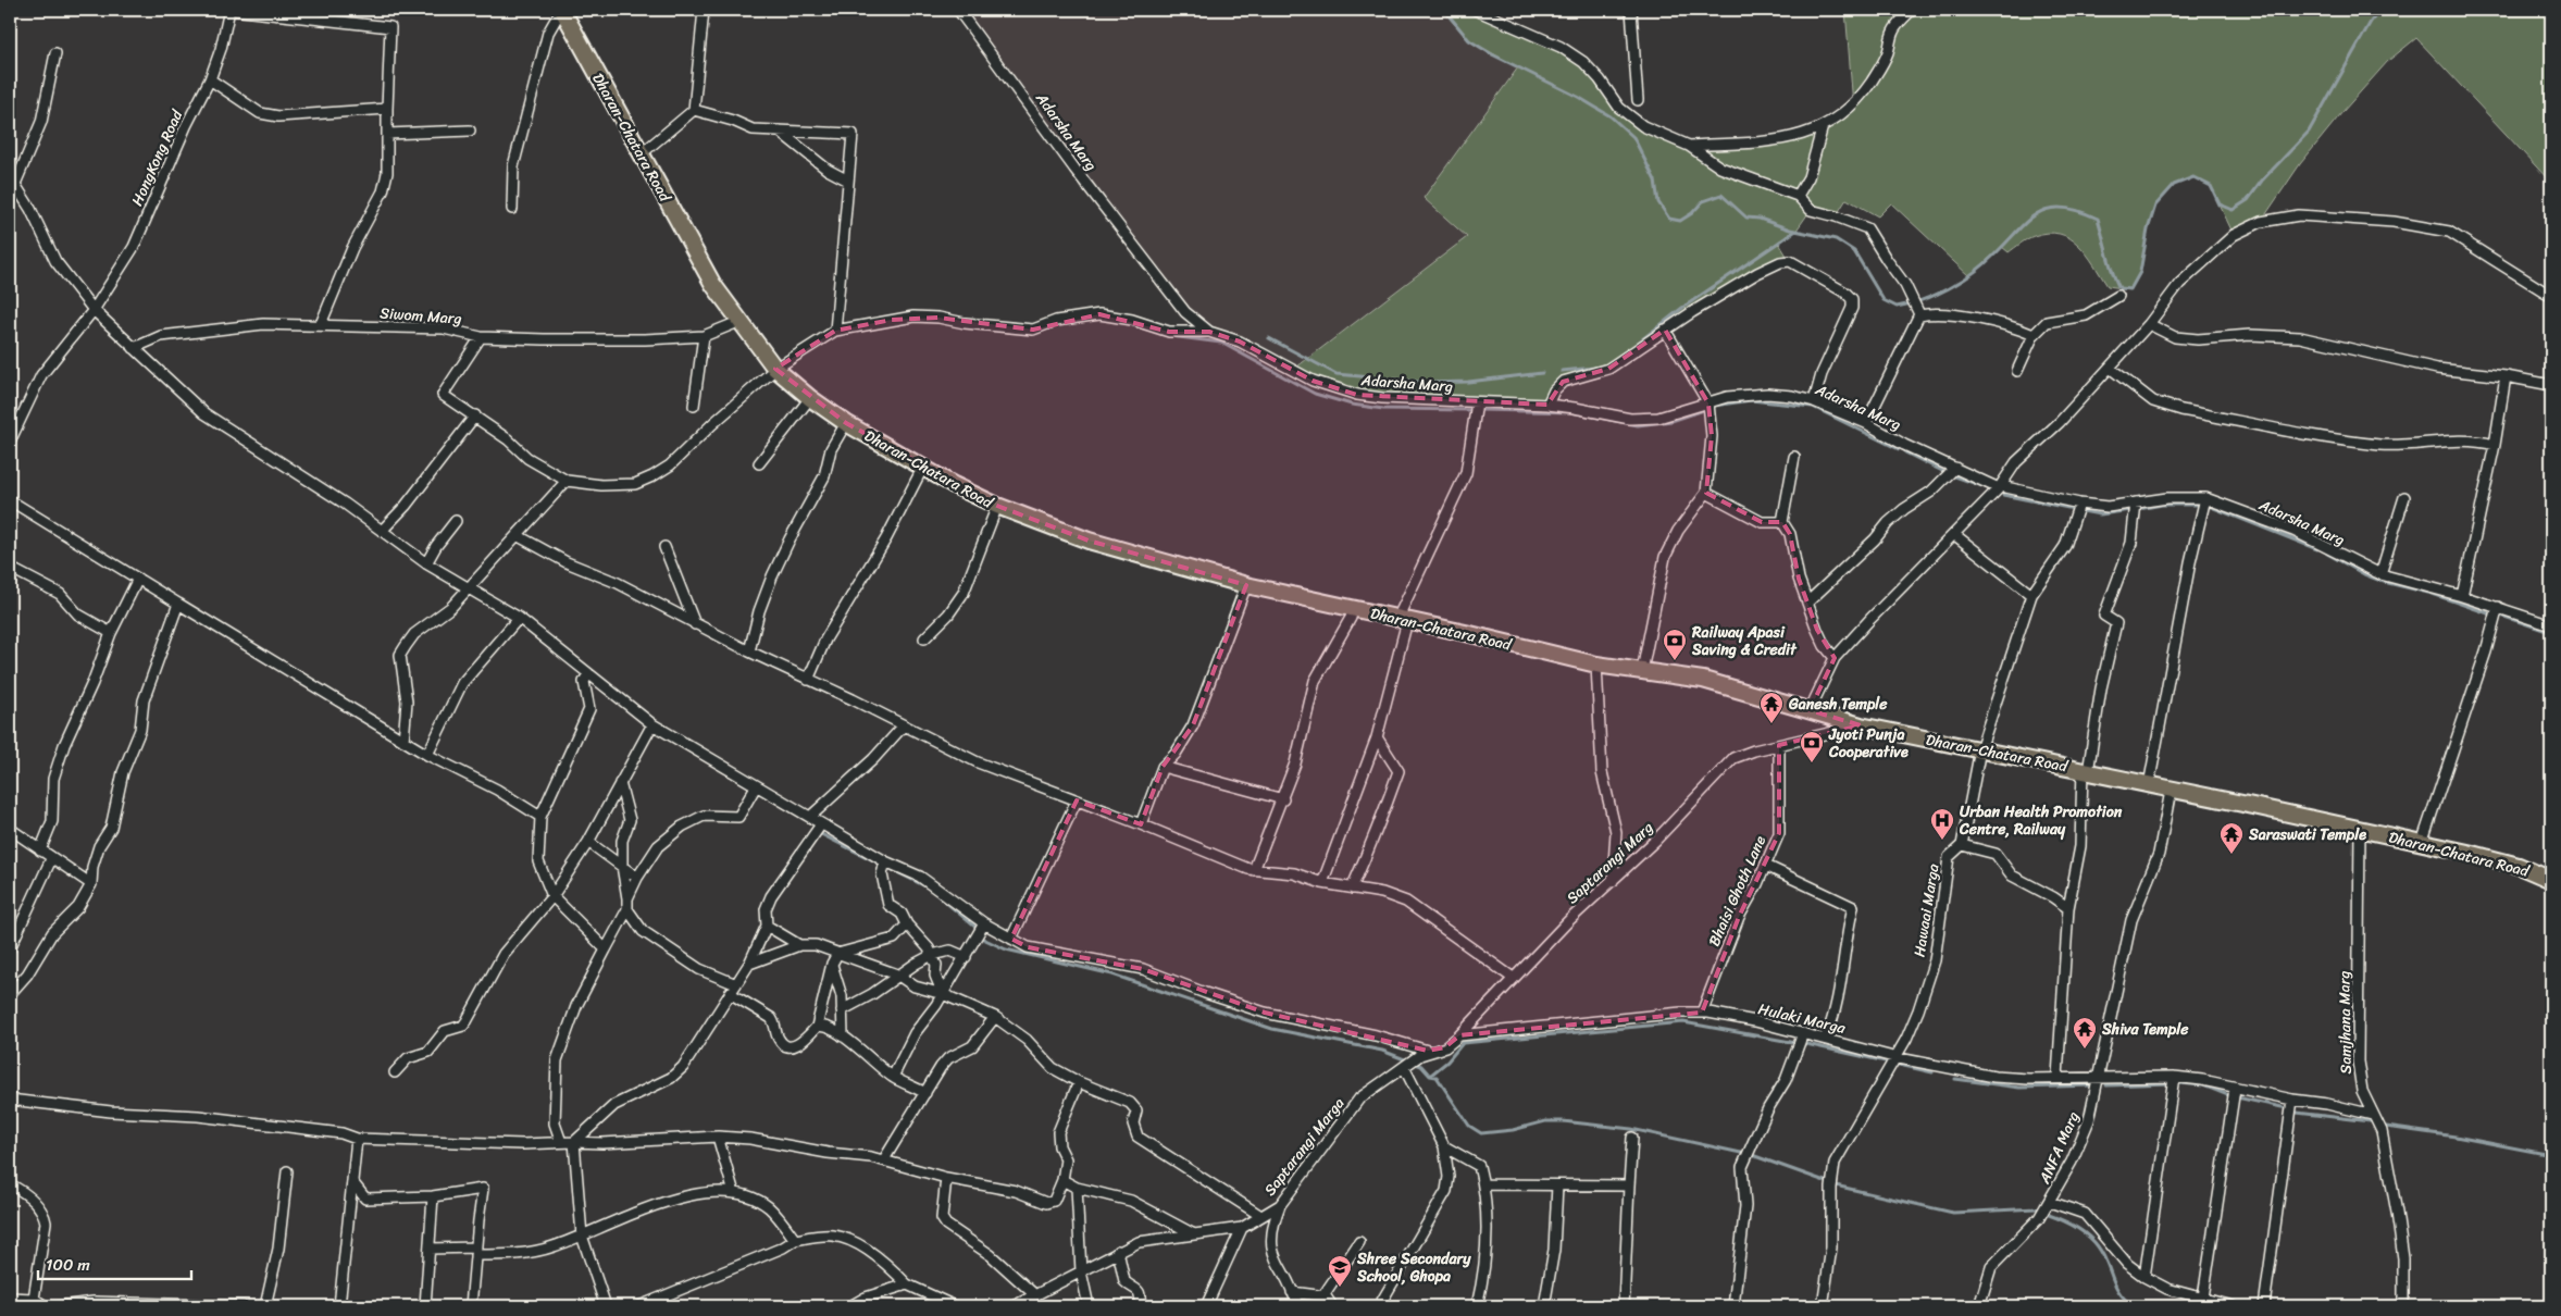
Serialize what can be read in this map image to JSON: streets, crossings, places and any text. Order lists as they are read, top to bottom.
{
  "streets": {
    "main road": ["Dharan-Chatara Road"],
    "street": [
      "Adarsha Marg",
      "HongKong Road",
      "Siwom Marg",
      "Saptarangi Marg",
      "Bhaisi Ghoth Lane",
      "Hawaai Marga",
      "Hulaki Marga",
      "Samjhana Marg",
      "Saptarangi Marga",
      "ANFA Marg"
    ]
  },
  "crossings": [
    ["Adarsha Marg", "Hawaai Marga"],
    ["Dharan-Chatara Road", "Siwom Marg"],
    ["Dharan-Chatara Road", "Saptarangi Marg"],
    ["Dharan-Chatara Road", "Hawaai Marga"],
    ["Dharan-Chatara Road", "Samjhana Marg"],
    ["Dharan-Chatara Road", "ANFA Marg"],
    ["Saptarangi Marg", "Bhaisi Ghoth Lane"],
    ["Saptarangi Marg", "Hulaki Marga"],
    ["Saptarangi Marg", "Saptarangi Marga"],
    ["Bhaisi Ghoth Lane", "Hulaki Marga"],
    ["Hawaai Marga", "Hulaki Marga"],
    ["Hulaki Marga", "Samjhana Marg"],
    ["Hulaki Marga", "ANFA Marg"]
  ],
  "places": {
    "bank": ["Railway Apasi Saving & Credit", "Jyoti Punja Cooperative"],
    "temple": ["Ganesh Temple", "Saraswati Temple", "Shiva Temple"],
    "hospital": ["Urban Health Promotion Centre, Railway"],
    "school or university": ["Shree Secondary School, Ghopa"]
  },
  "scale_bar": "100 m"
}
